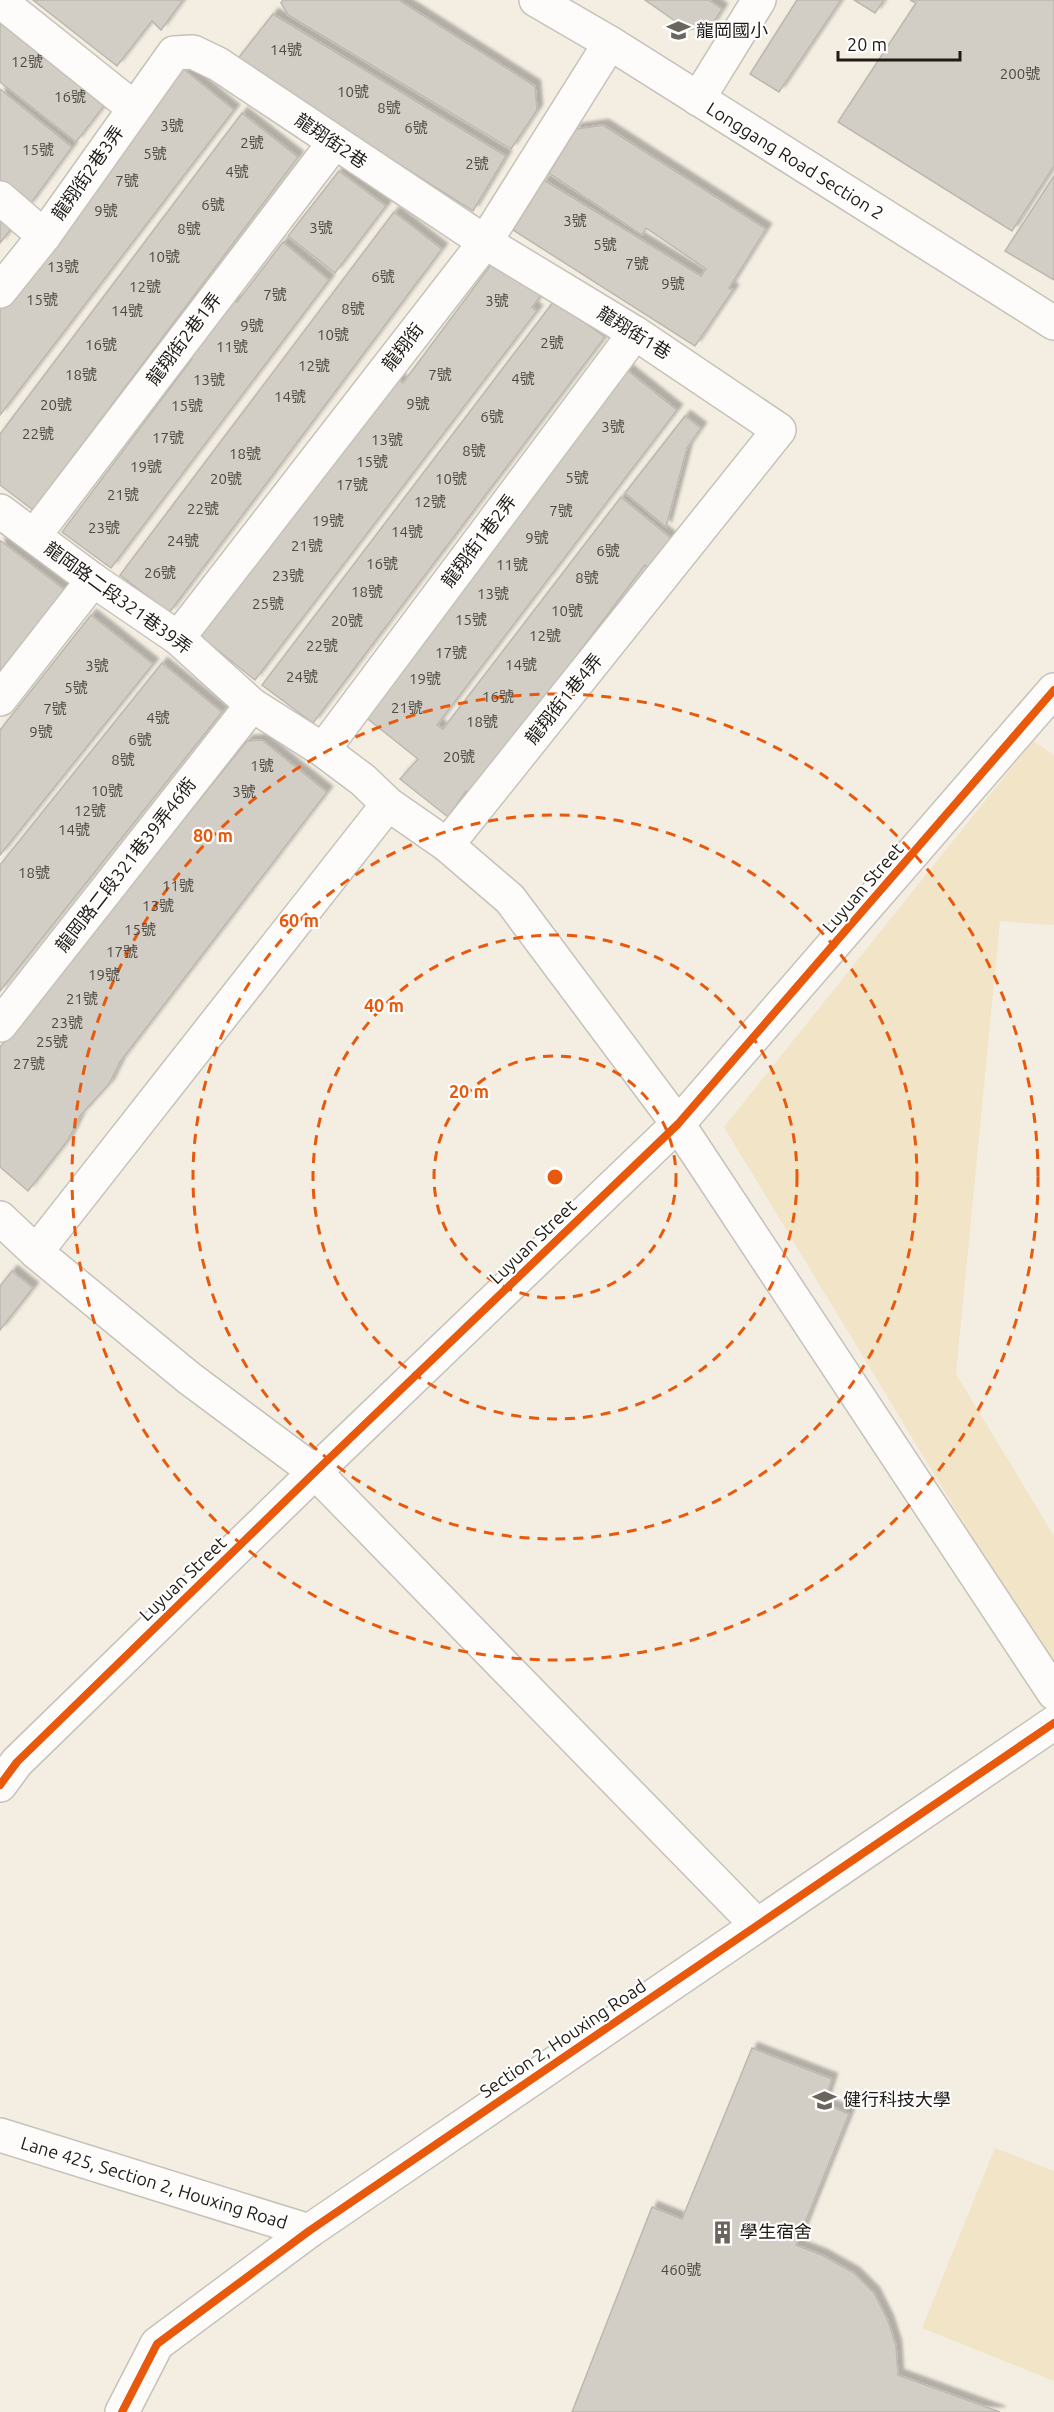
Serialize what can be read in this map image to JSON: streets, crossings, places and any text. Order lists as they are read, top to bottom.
{
  "streets": {
    "street": [
      "龍翔街2巷",
      "Longgang Road Section 2",
      "龍翔街2巷3弄",
      "龍翔街1巷",
      "龍翔街2巷1弄",
      "龍翔街",
      "龍翔街1巷2弄",
      "龍岡路二段321巷39弄",
      "龍翔街1巷4弄",
      "龍岡路二段321巷39弄46衖",
      "Luyuan Street",
      "Section 2, Houxing Road",
      "Lane 425, Section 2, Houxing Road"
    ]
  },
  "crossings": [
    ["龍翔街2巷", "龍翔街2巷3弄"],
    ["龍翔街2巷", "龍翔街1巷"],
    ["龍翔街2巷", "龍翔街2巷1弄"],
    ["龍翔街2巷", "龍翔街"],
    ["Longgang Road Section 2", "龍翔街"],
    ["龍翔街1巷", "龍翔街"],
    ["龍翔街1巷", "龍翔街1巷2弄"],
    ["龍翔街1巷", "龍翔街1巷4弄"],
    ["龍翔街2巷1弄", "龍岡路二段321巷39弄"],
    ["龍翔街", "龍岡路二段321巷39弄"],
    ["龍翔街1巷2弄", "龍岡路二段321巷39弄"],
    ["龍岡路二段321巷39弄", "龍岡路二段321巷39弄46衖"],
    ["Section 2, Houxing Road", "Lane 425, Section 2, Houxing Road"]
  ],
  "places": {
    "school or university": ["龍岡國小", "健行科技大學"],
    "building": ["學生宿舍"]
  },
  "house_numbers": [
    "14號",
    "12號",
    "200號",
    "10號",
    "16號",
    "8號",
    "3號",
    "6號",
    "2號",
    "15號",
    "5號",
    "2號",
    "4號",
    "7號",
    "6號",
    "9號",
    "3號",
    "3號",
    "8號",
    "5號",
    "10號",
    "7號",
    "13號",
    "6號",
    "9號",
    "12號",
    "7號",
    "15號",
    "3號",
    "8號",
    "14號",
    "9號",
    "10號",
    "2號",
    "16號",
    "11號",
    "12號",
    "18號",
    "7號",
    "4號",
    "13號",
    "14號",
    "9號",
    "20號",
    "15號",
    "6號",
    "3號",
    "22號",
    "17號",
    "13號",
    "8號",
    "18號",
    "15號",
    "19號",
    "5號",
    "20號",
    "10號",
    "17號",
    "21號",
    "12號",
    "22號",
    "7號",
    "19號",
    "23號",
    "14號",
    "9號",
    "24號",
    "21號",
    "6號",
    "16號",
    "11號",
    "26號",
    "23號",
    "8號",
    "18號",
    "13號",
    "25號",
    "10號",
    "15號",
    "20號",
    "12號",
    "22號",
    "17號",
    "14號",
    "3號",
    "24號",
    "19號",
    "5號",
    "16號",
    "21號",
    "7號",
    "4號",
    "18號",
    "9號",
    "6號",
    "20號",
    "8號",
    "1號",
    "10號",
    "3號",
    "12號",
    "14號",
    "18號",
    "11號",
    "13號",
    "15號",
    "17號",
    "19號",
    "21號",
    "23號",
    "25號",
    "27號",
    "460號"
  ],
  "scale_bar": "20 m",
  "rings": [
    "80 m",
    "60 m",
    "40 m",
    "20 m"
  ]
}
